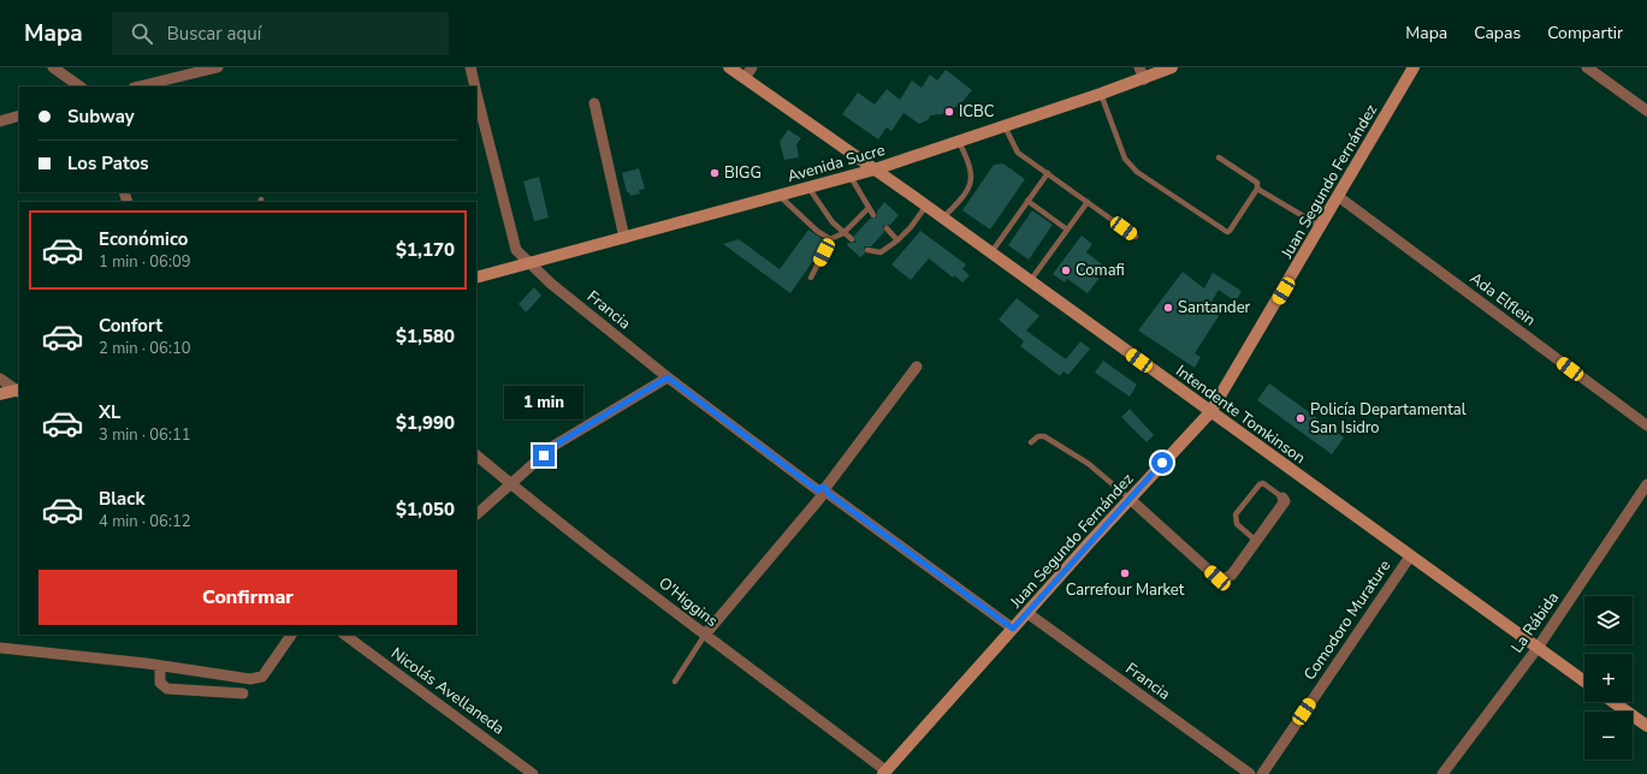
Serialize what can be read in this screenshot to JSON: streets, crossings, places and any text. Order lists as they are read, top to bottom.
{
  "streets": {
    "main road": ["Avenida Sucre", "Juan Segundo Fernández", "Intendente Tomkinson"],
    "street": [
      "Ada Elflein",
      "Francia",
      "O'Higgins",
      "Comodoro Murature",
      "La Rábida",
      "Nicolás Avellaneda"
    ]
  },
  "crossings": [
    ["Avenida Sucre", "Francia"],
    ["Avenida Sucre", "Intendente Tomkinson"],
    ["Juan Segundo Fernández", "Ada Elflein"],
    ["Juan Segundo Fernández", "Francia"],
    ["Juan Segundo Fernández", "Intendente Tomkinson"],
    ["Juan Segundo Fernández", "O'Higgins"],
    ["Intendente Tomkinson", "Comodoro Murature"],
    ["Intendente Tomkinson", "La Rábida"]
  ],
  "places": [
    "ICBC",
    "BIGG",
    "Comafi",
    "Santander",
    "Policía Departamental San Isidro",
    "Carrefour Market"
  ],
  "page": {
    "header": "Mapa",
    "search": "Buscar aquí",
    "nav": ["Mapa", "Capas", "Compartir"],
    "banner": ["Subway", "Los Patos"],
    "list": [
      {
        "name": "Económico",
        "note": "1 min · 06:09",
        "value": "$1,170"
      },
      {
        "name": "Confort",
        "note": "2 min · 06:10",
        "value": "$1,580"
      },
      {
        "name": "XL",
        "note": "3 min · 06:11",
        "value": "$1,990"
      },
      {
        "name": "Black",
        "note": "4 min · 06:12",
        "value": "$1,050"
      }
    ],
    "bubble": "1 min",
    "buttons": "Confirmar",
    "map_buttons": ["+", "−"]
  }
}
